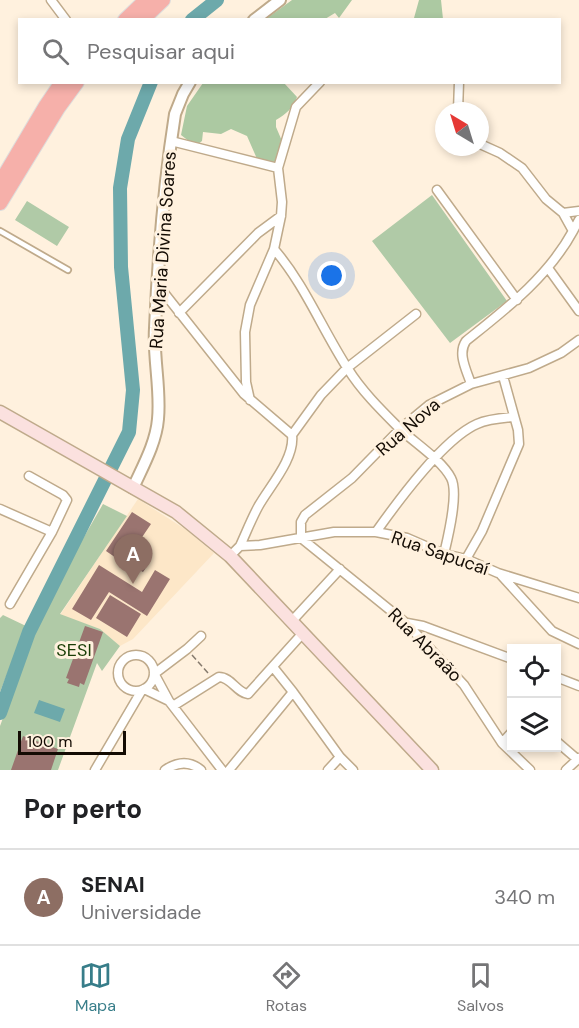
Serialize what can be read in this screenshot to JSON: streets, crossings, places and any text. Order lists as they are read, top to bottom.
{
  "streets": {
    "street": [
      "Rua Maria Divina Soares",
      "Rua Nova",
      "Rua Sapucaí",
      "Rua Abraão"
    ]
  },
  "crossings": [
    ["Rua Nova", "Rua Sapucaí"],
    ["Rua Nova", "Rua Abraão"],
    ["Rua Sapucaí", "Rua Abraão"]
  ],
  "parks": ["SESI"],
  "scale_bar": "100 m",
  "north": "top left",
  "page": {
    "search": "Pesquisar aqui",
    "pins": "A",
    "scale": "100 m",
    "heading": "Por perto",
    "list": [
      {
        "mark": "A",
        "name": "SENAI",
        "note": "Universidade",
        "value": "340 m"
      }
    ],
    "nav": ["Mapa", "Rotas", "Salvos"]
  }
}
